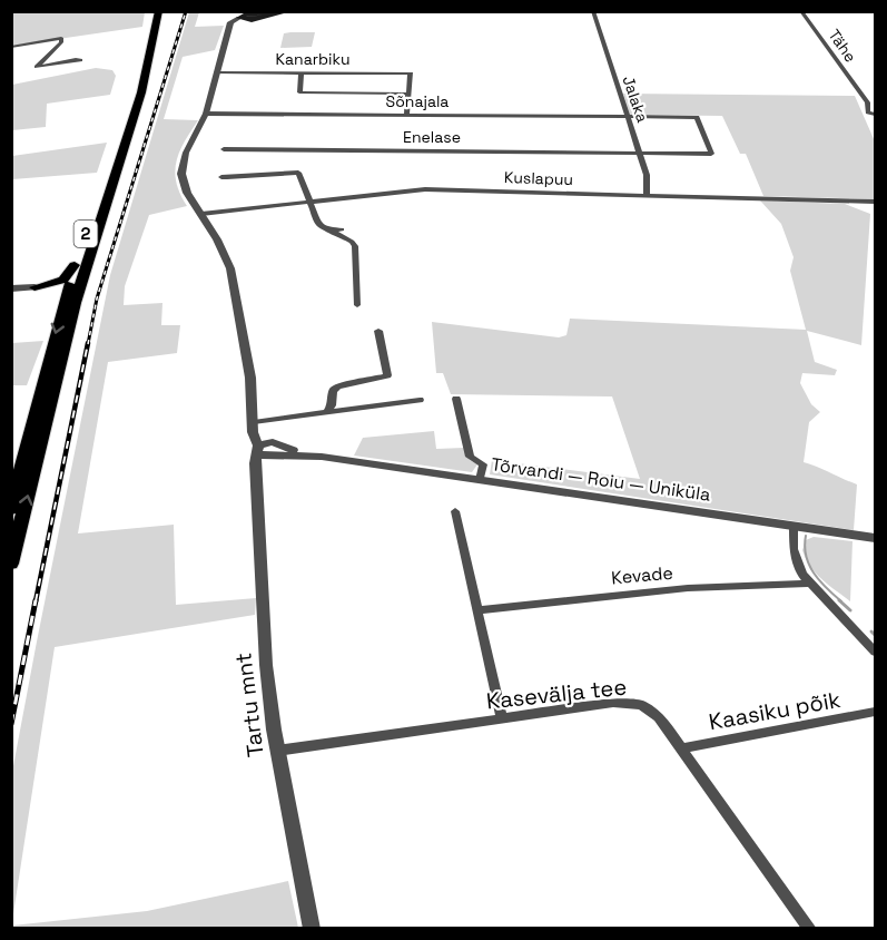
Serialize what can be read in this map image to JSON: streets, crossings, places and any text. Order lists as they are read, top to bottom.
{
  "streets": {
    "highway": ["2"],
    "street": [
      "Tähe",
      "Kanarbiku",
      "Jalaka",
      "Sõnajala",
      "Enelase",
      "Kuslapuu",
      "Tõrvandi — Roiu — Uniküla",
      "Kevade",
      "Kasevälja tee",
      "Tartu mnt",
      "Kaasiku põik"
    ]
  },
  "crossings": [
    ["Jalaka", "Sõnajala"],
    ["Jalaka", "Enelase"],
    ["Jalaka", "Kuslapuu"],
    ["Sõnajala", "Enelase"],
    ["Tõrvandi — Roiu — Uniküla", "Tartu mnt"],
    ["Kasevälja tee", "Tartu mnt"],
    ["Kasevälja tee", "Kaasiku põik"]
  ]
}
